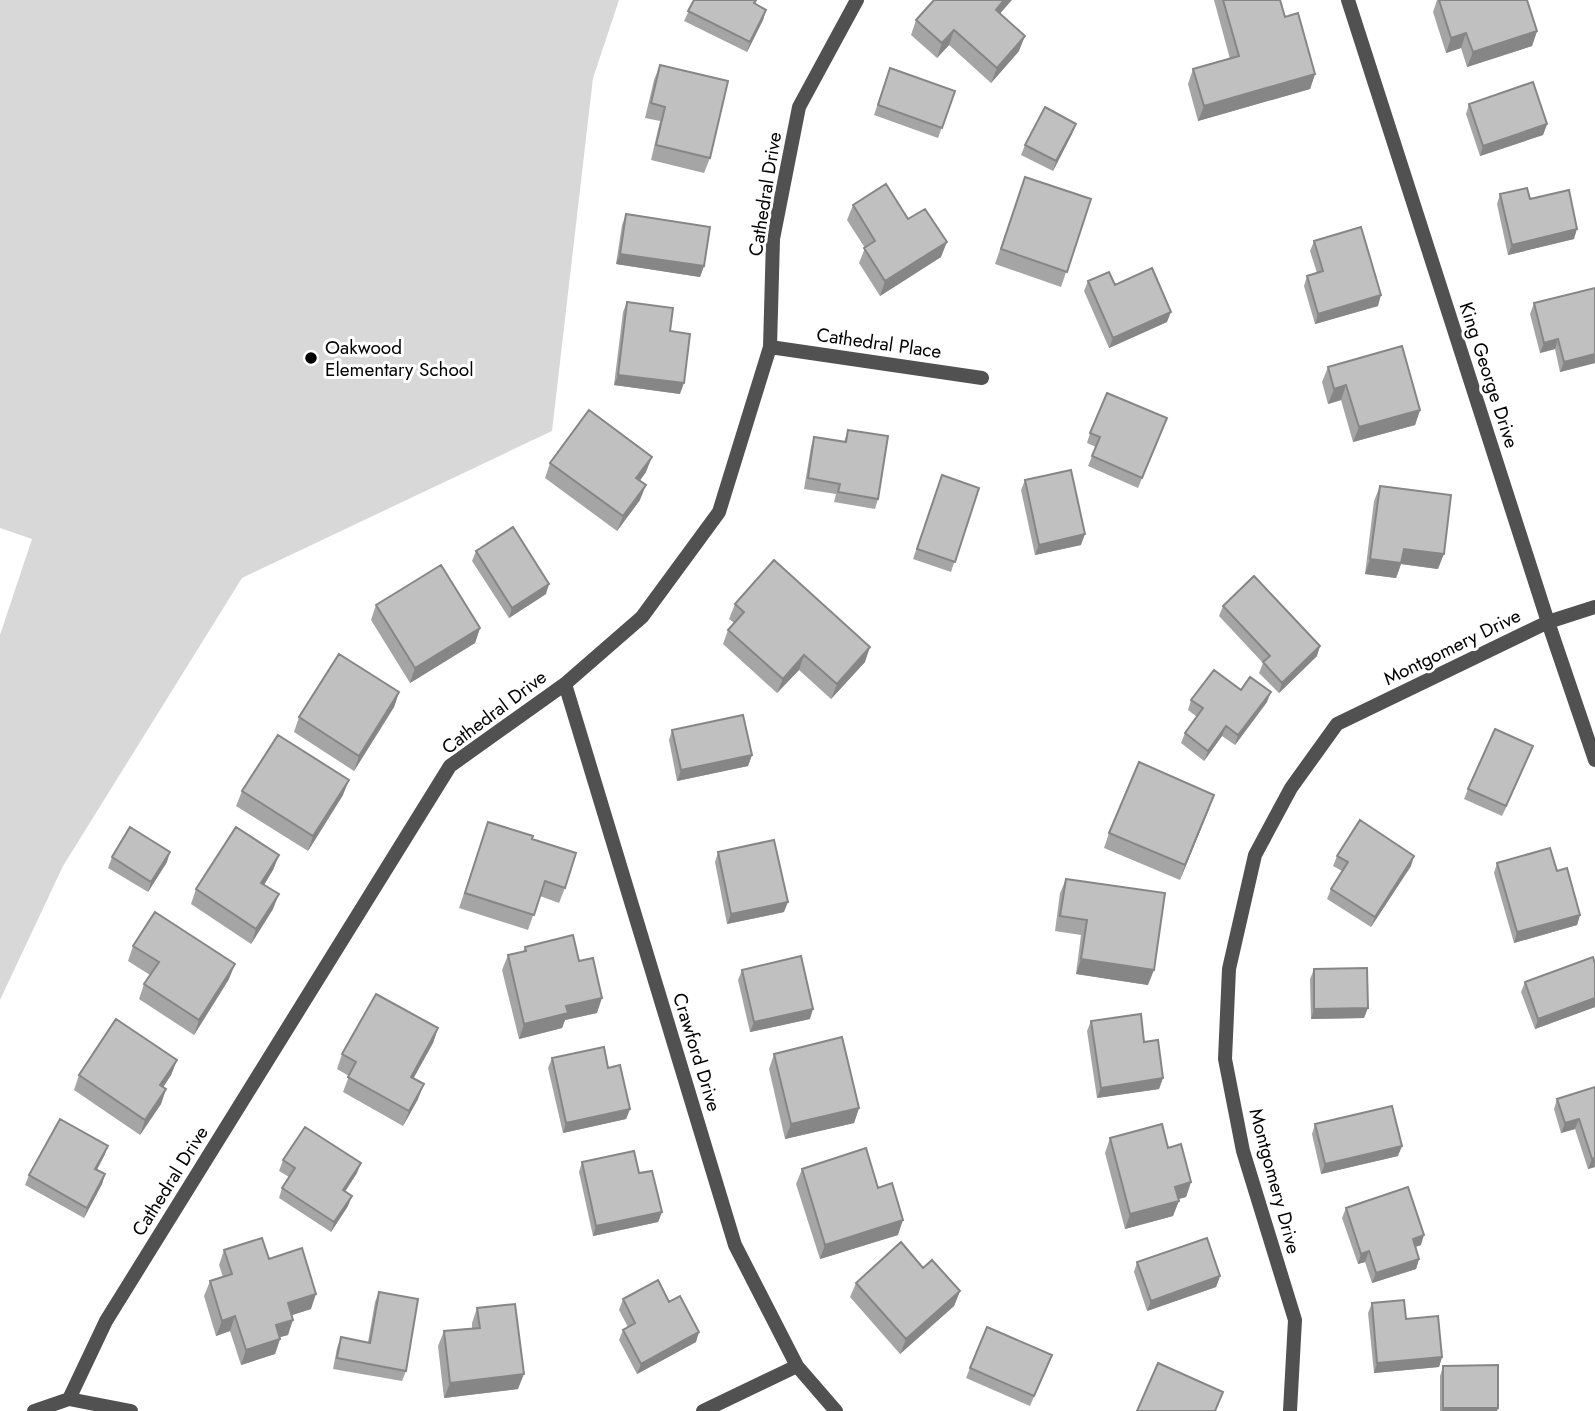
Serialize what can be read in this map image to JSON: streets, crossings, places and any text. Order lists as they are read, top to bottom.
{
  "streets": {
    "street": [
      "Cathedral Drive",
      "Cathedral Place",
      "King George Drive",
      "Montgomery Drive",
      "Crawford Drive"
    ]
  },
  "crossings": [
    ["Cathedral Drive", "Cathedral Place"],
    ["Cathedral Drive", "Crawford Drive"],
    ["King George Drive", "Montgomery Drive"]
  ],
  "places": ["Oakwood Elementary School"]
}
